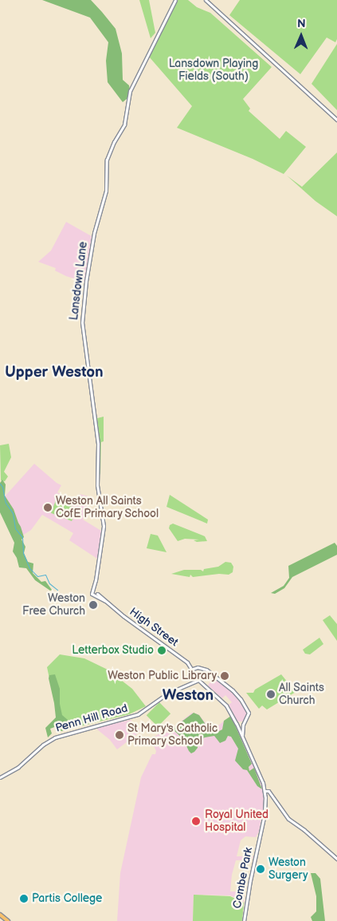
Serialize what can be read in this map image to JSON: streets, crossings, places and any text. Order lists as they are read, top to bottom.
{
  "streets": {
    "street": [
      "Lansdown Lane",
      "High Street",
      "Penn Hill Road",
      "Combe Park"
    ]
  },
  "crossings": [
    ["Lansdown Lane", "High Street"]
  ],
  "districts": ["Upper Weston", "Weston"],
  "parks": ["Lansdown Playing Fields (South)"],
  "places": [
    "Weston All Saints CofE Primary School",
    "Weston Free Church",
    "Letterbox Studio",
    "Weston Public Library",
    "All Saints Church",
    "St Mary's Catholic Primary School",
    "Royal United Hospital",
    "Weston Surgery",
    "Partis College"
  ],
  "north": "top"
}
